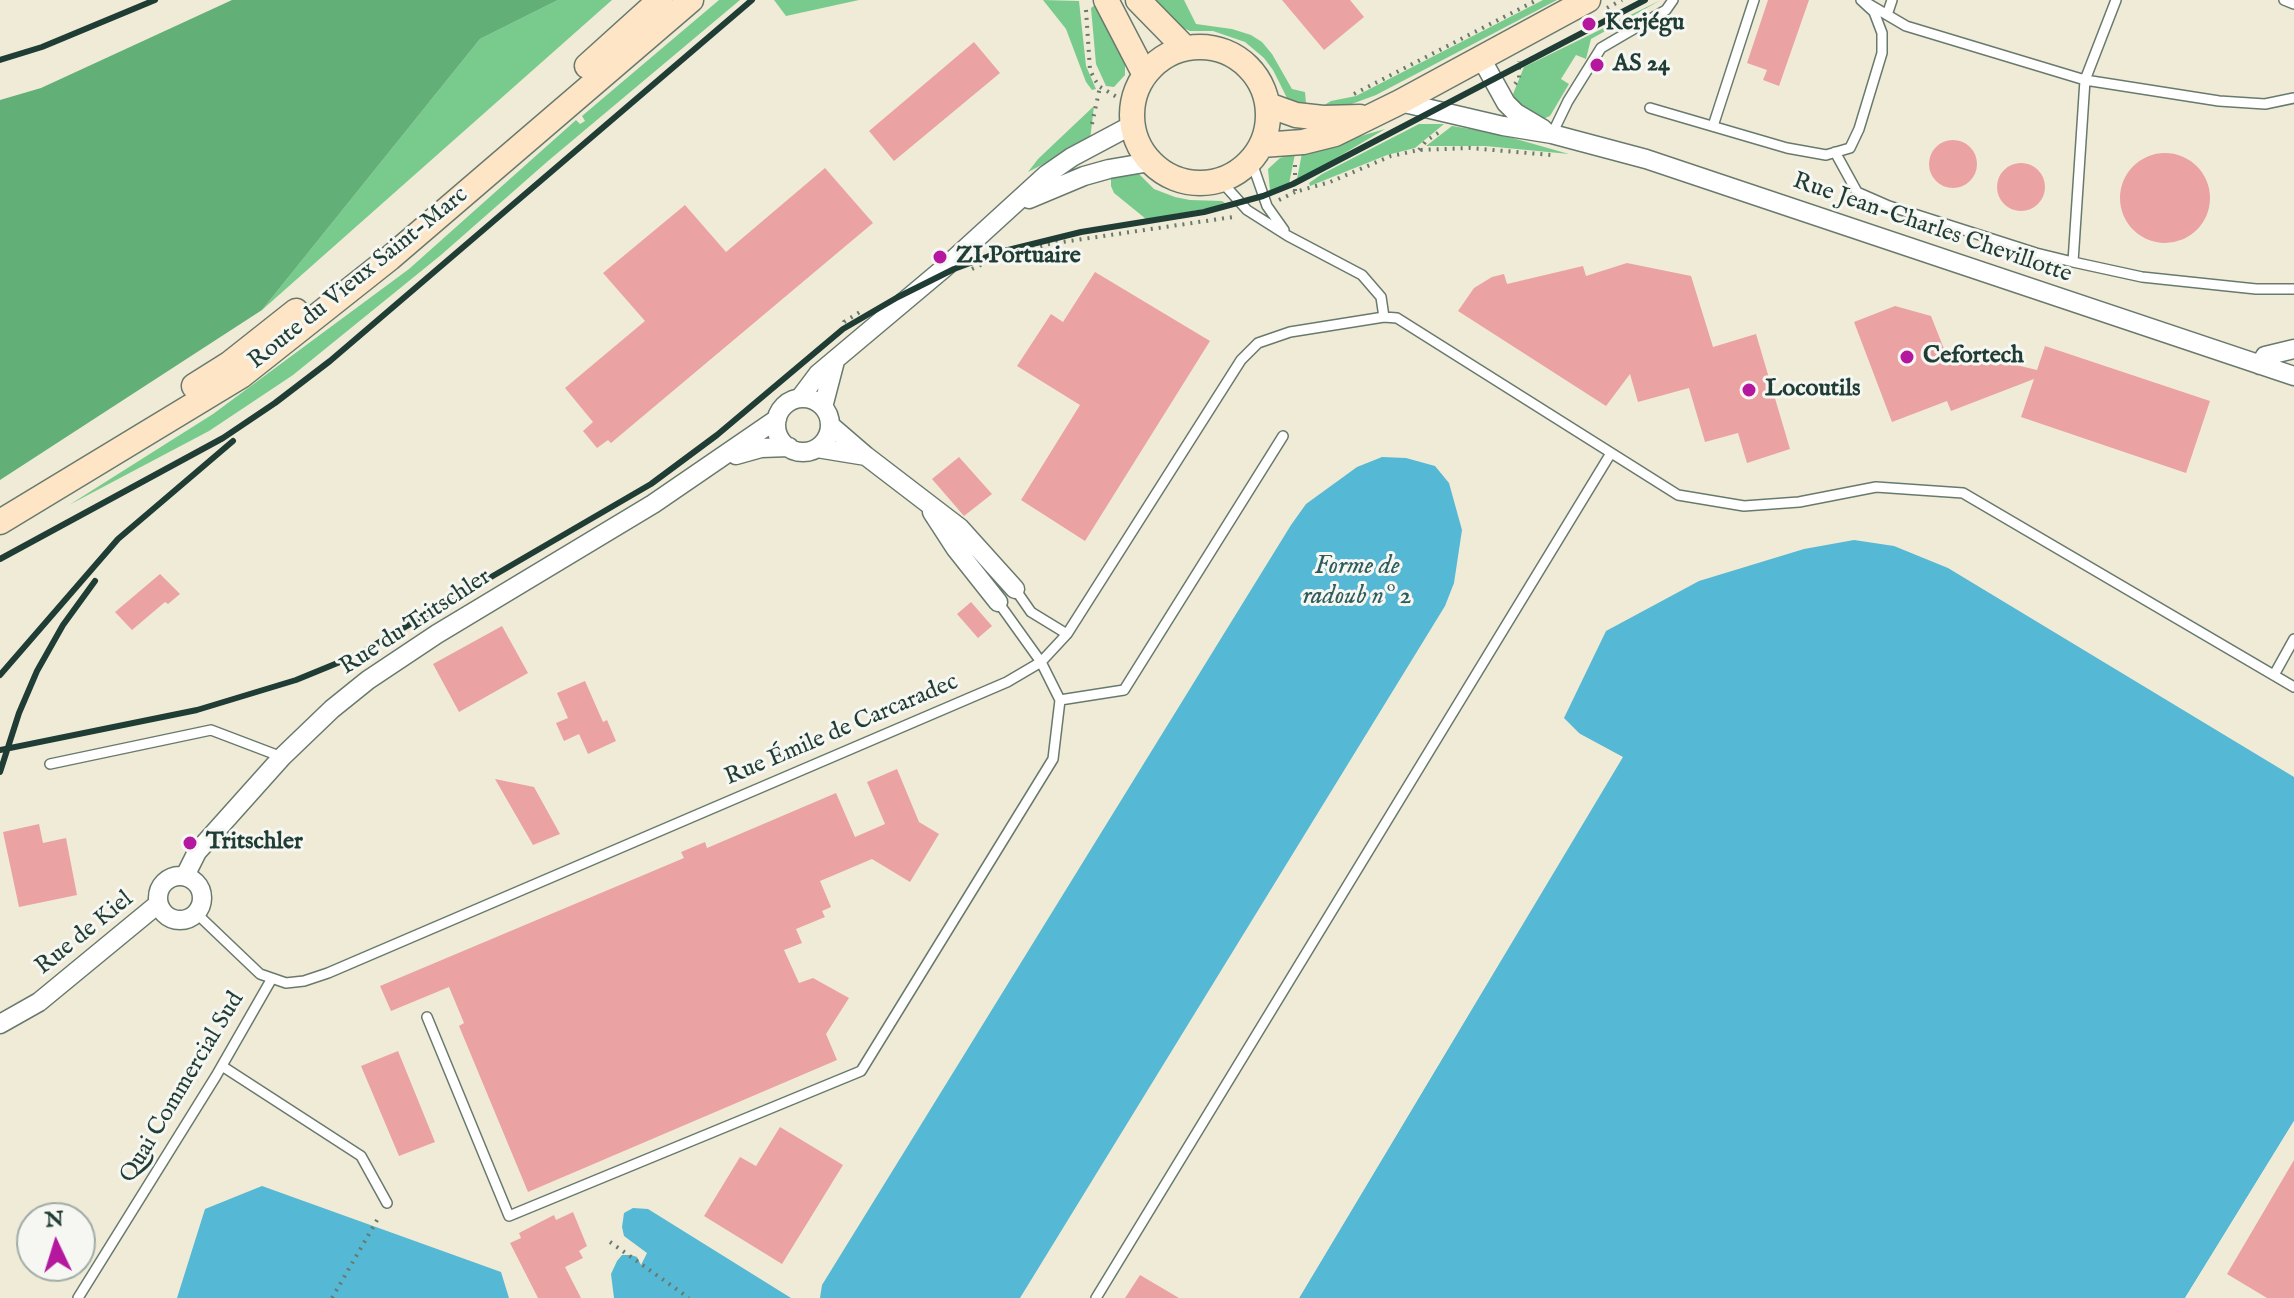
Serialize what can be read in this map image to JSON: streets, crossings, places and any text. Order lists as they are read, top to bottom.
{
  "streets": {
    "main road": ["Route du Vieux Saint-Marc"],
    "street": ["Rue Jean-Charles Chevillotte", "Rue du Tritschler", "Rue de Kiel"],
    "lane": ["Rue Émile de Carcaradec", "Quai Commercial Sud"]
  },
  "crossings": [
    ["Rue du Tritschler", "Rue de Kiel"],
    ["Rue Émile de Carcaradec", "Quai Commercial Sud"]
  ],
  "water": ["Forme de radoub nº 2"],
  "places": [
    "Kerjégu",
    "AS 24",
    "ZI Portuaire",
    "Cefortech",
    "Locoutils",
    "Tritschler"
  ],
  "north": "top"
}
